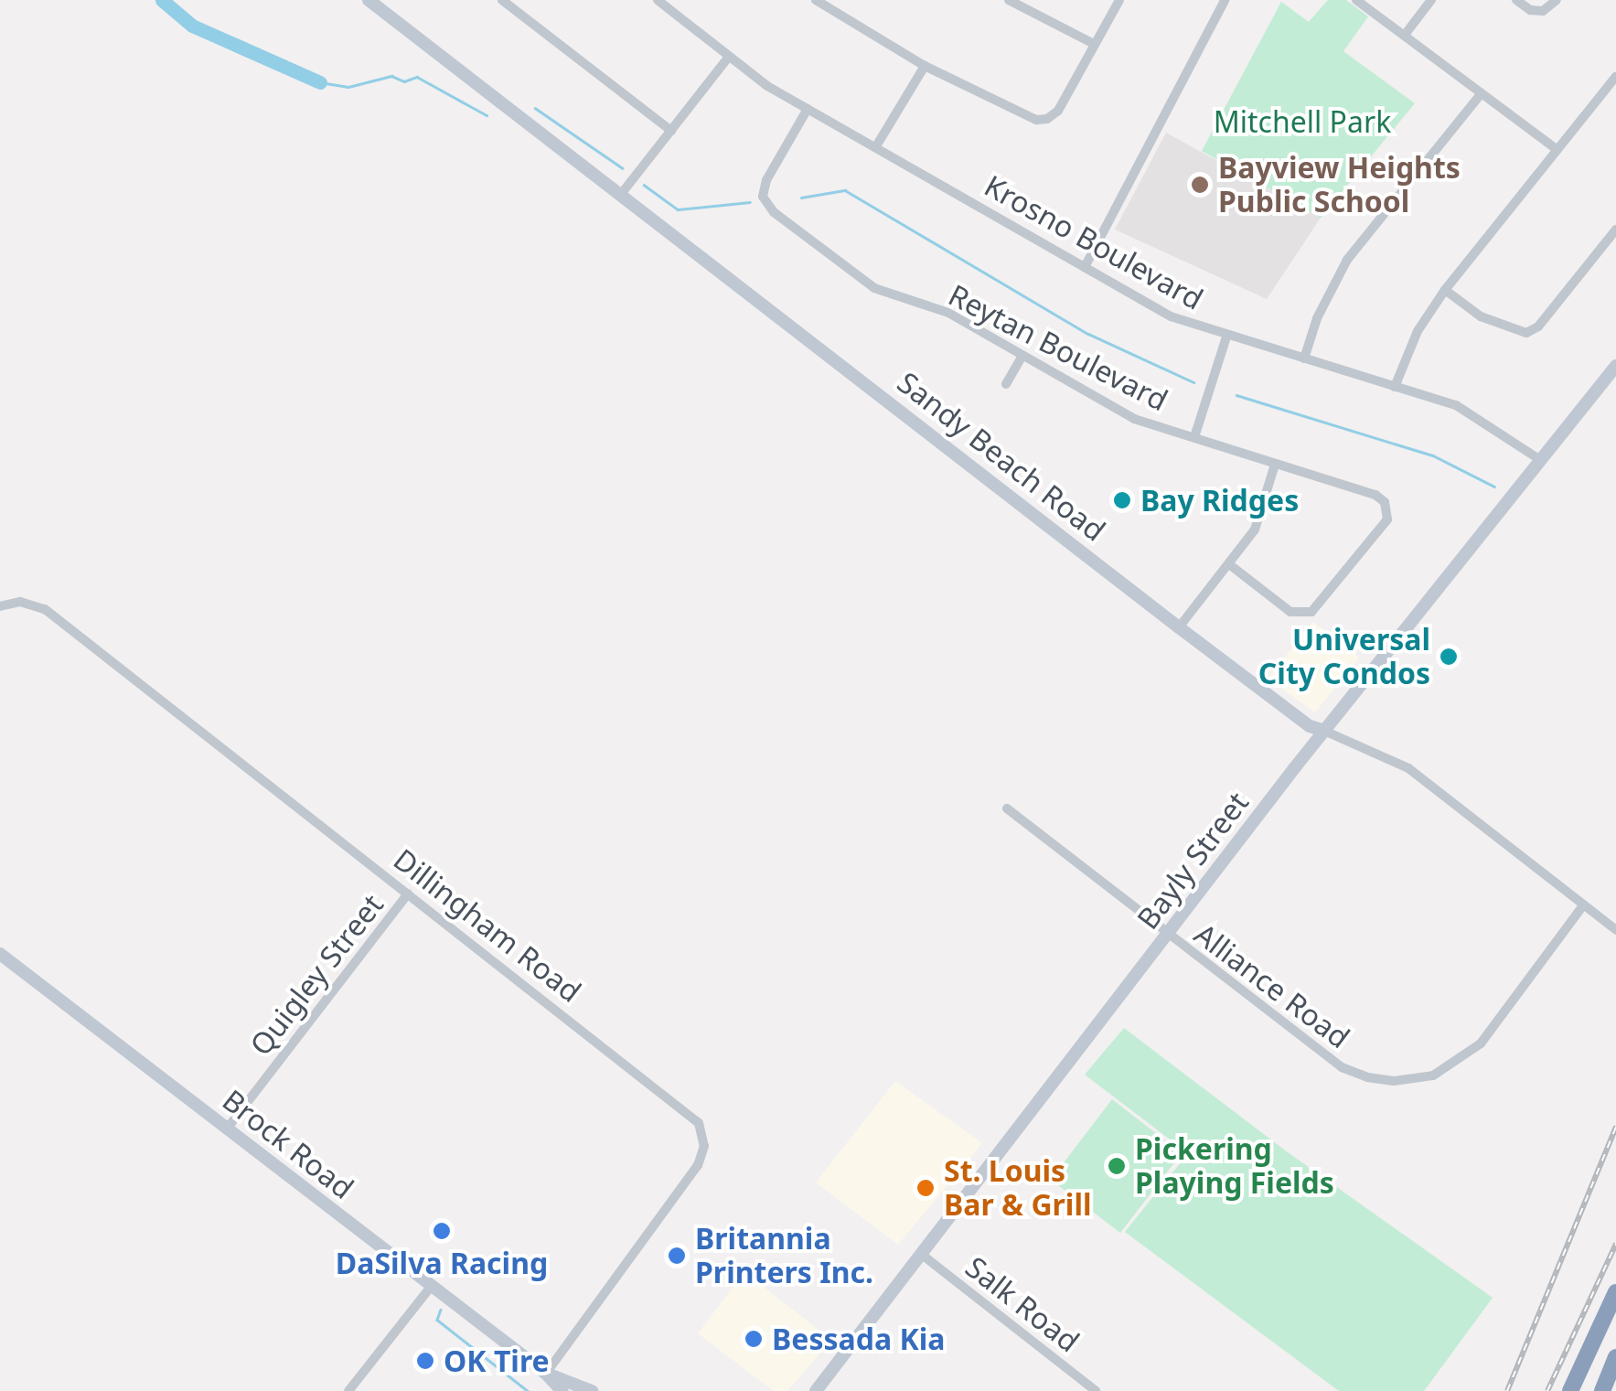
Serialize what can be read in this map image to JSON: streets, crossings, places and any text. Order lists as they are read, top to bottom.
{
  "streets": {
    "main road": ["Sandy Beach Road", "Bayly Street", "Brock Road"],
    "street": [
      "Krosno Boulevard",
      "Reytan Boulevard",
      "Dillingham Road",
      "Quigley Street",
      "Alliance Road",
      "Salk Road"
    ]
  },
  "crossings": [
    ["Krosno Boulevard", "Reytan Boulevard"],
    ["Krosno Boulevard", "Bayly Street"],
    ["Sandy Beach Road", "Bayly Street"],
    ["Sandy Beach Road", "Alliance Road"],
    ["Bayly Street", "Alliance Road"],
    ["Bayly Street", "Salk Road"],
    ["Dillingham Road", "Quigley Street"],
    ["Dillingham Road", "Brock Road"],
    ["Quigley Street", "Brock Road"]
  ],
  "parks": ["Mitchell Park"],
  "places": [
    "Bayview Heights Public School",
    "Bay Ridges",
    "Universal City Condos",
    "Pickering Playing Fields",
    "St. Louis Bar & Grill",
    "DaSilva Racing",
    "Britannia Printers Inc.",
    "Bessada Kia",
    "OK Tire"
  ]
}
